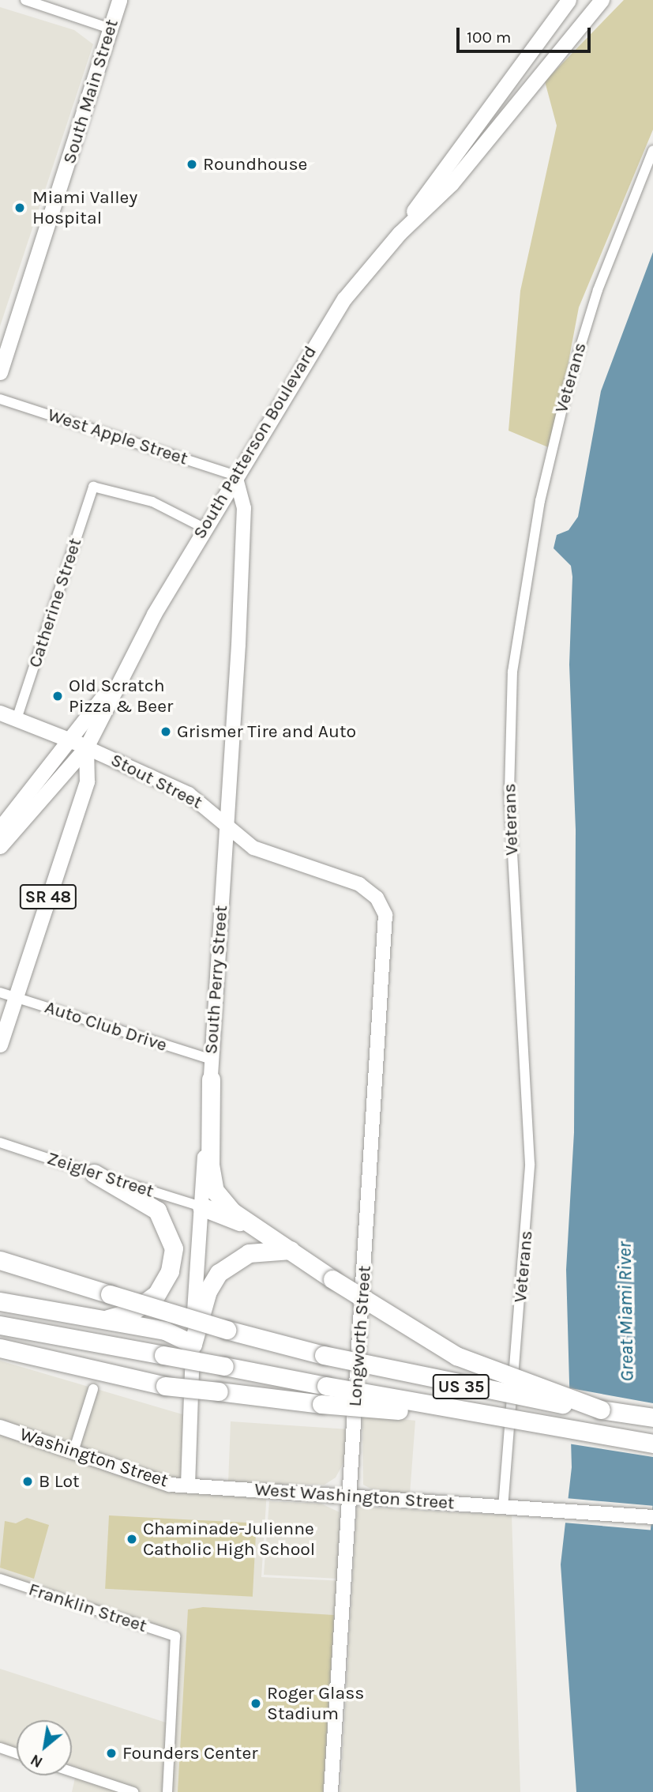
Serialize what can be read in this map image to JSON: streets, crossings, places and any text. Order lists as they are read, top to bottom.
{
  "streets": {
    "highway": ["US 35"],
    "main road": [
      "South Main Street",
      "South Patterson Boulevard",
      "Stout Street",
      "SR 48"
    ],
    "street": [
      "Veterans",
      "West Apple Street",
      "Catherine Street",
      "South Perry Street",
      "Auto Club Drive",
      "Zeigler Street",
      "Longworth Street",
      "Washington Street",
      "West Washington Street",
      "Franklin Street"
    ]
  },
  "crossings": [
    ["Veterans", "West Washington Street"],
    ["West Apple Street", "South Patterson Boulevard"],
    ["West Apple Street", "South Perry Street"],
    ["South Patterson Boulevard", "Catherine Street"],
    ["South Patterson Boulevard", "Stout Street"],
    ["South Patterson Boulevard", "SR 48"],
    ["South Patterson Boulevard", "South Perry Street"],
    ["Catherine Street", "Stout Street"],
    ["Stout Street", "SR 48"],
    ["Stout Street", "South Perry Street"],
    ["Stout Street", "Longworth Street"],
    ["SR 48", "Auto Club Drive"],
    ["South Perry Street", "Auto Club Drive"],
    ["South Perry Street", "Zeigler Street"],
    ["South Perry Street", "Washington Street"],
    ["South Perry Street", "West Washington Street"],
    ["Longworth Street", "West Washington Street"],
    ["Washington Street", "West Washington Street"]
  ],
  "water": ["Great Miami River"],
  "places": [
    "Roundhouse",
    "Miami Valley Hospital",
    "Old Scratch Pizza & Beer",
    "Grismer Tire and Auto",
    "B Lot",
    "Chaminade-Julienne Catholic High School",
    "Roger Glass Stadium",
    "Founders Center"
  ],
  "scale_bar": "100 m",
  "north": "bottom left"
}
